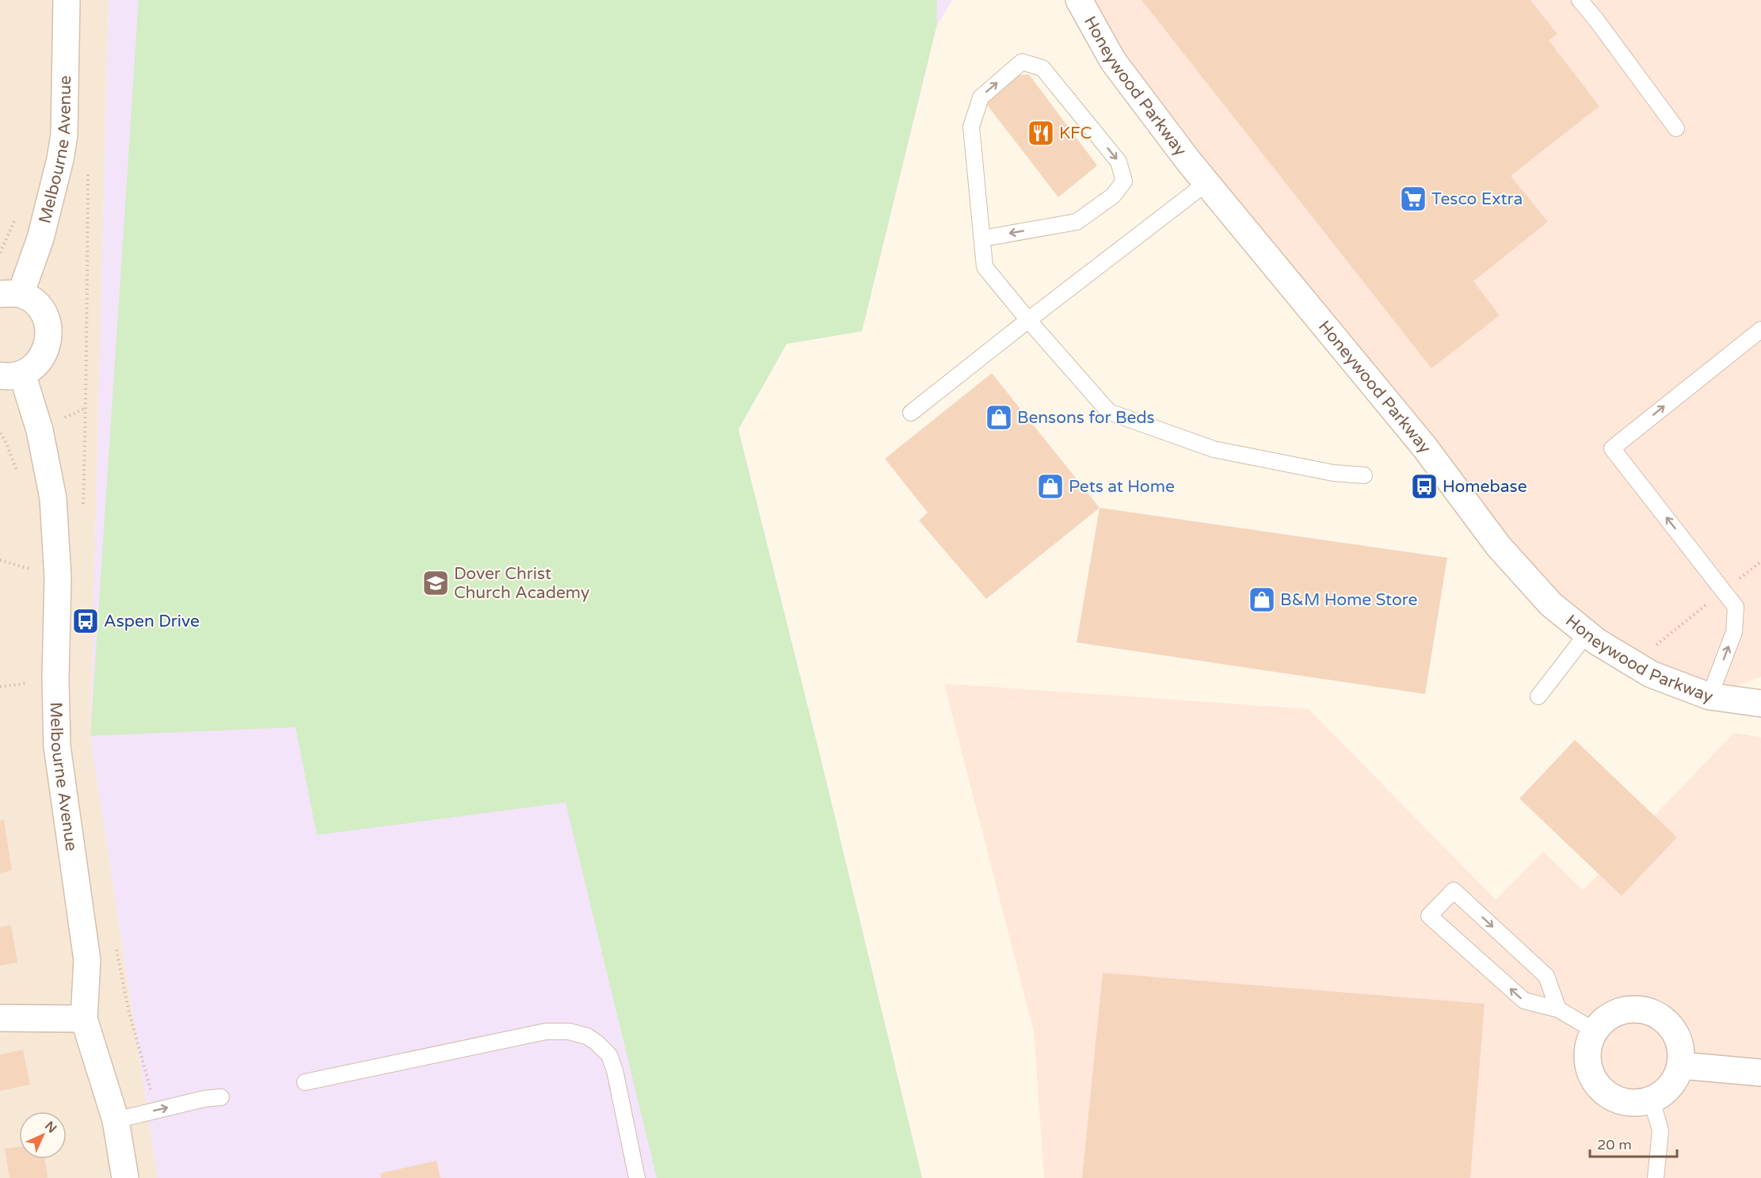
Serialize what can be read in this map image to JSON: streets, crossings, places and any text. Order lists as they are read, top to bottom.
{
  "streets": {
    "street": ["Honeywood Parkway", "Melbourne Avenue"]
  },
  "places": {
    "restaurant": ["KFC"],
    "supermarket": ["Tesco Extra"],
    "shop": ["Bensons for Beds", "Pets at Home", "B&M Home Store"],
    "bus stop": ["Homebase", "Aspen Drive"],
    "school or university": ["Dover Christ Church Academy"]
  },
  "scale_bar": "20 m",
  "north": "top right"
}
